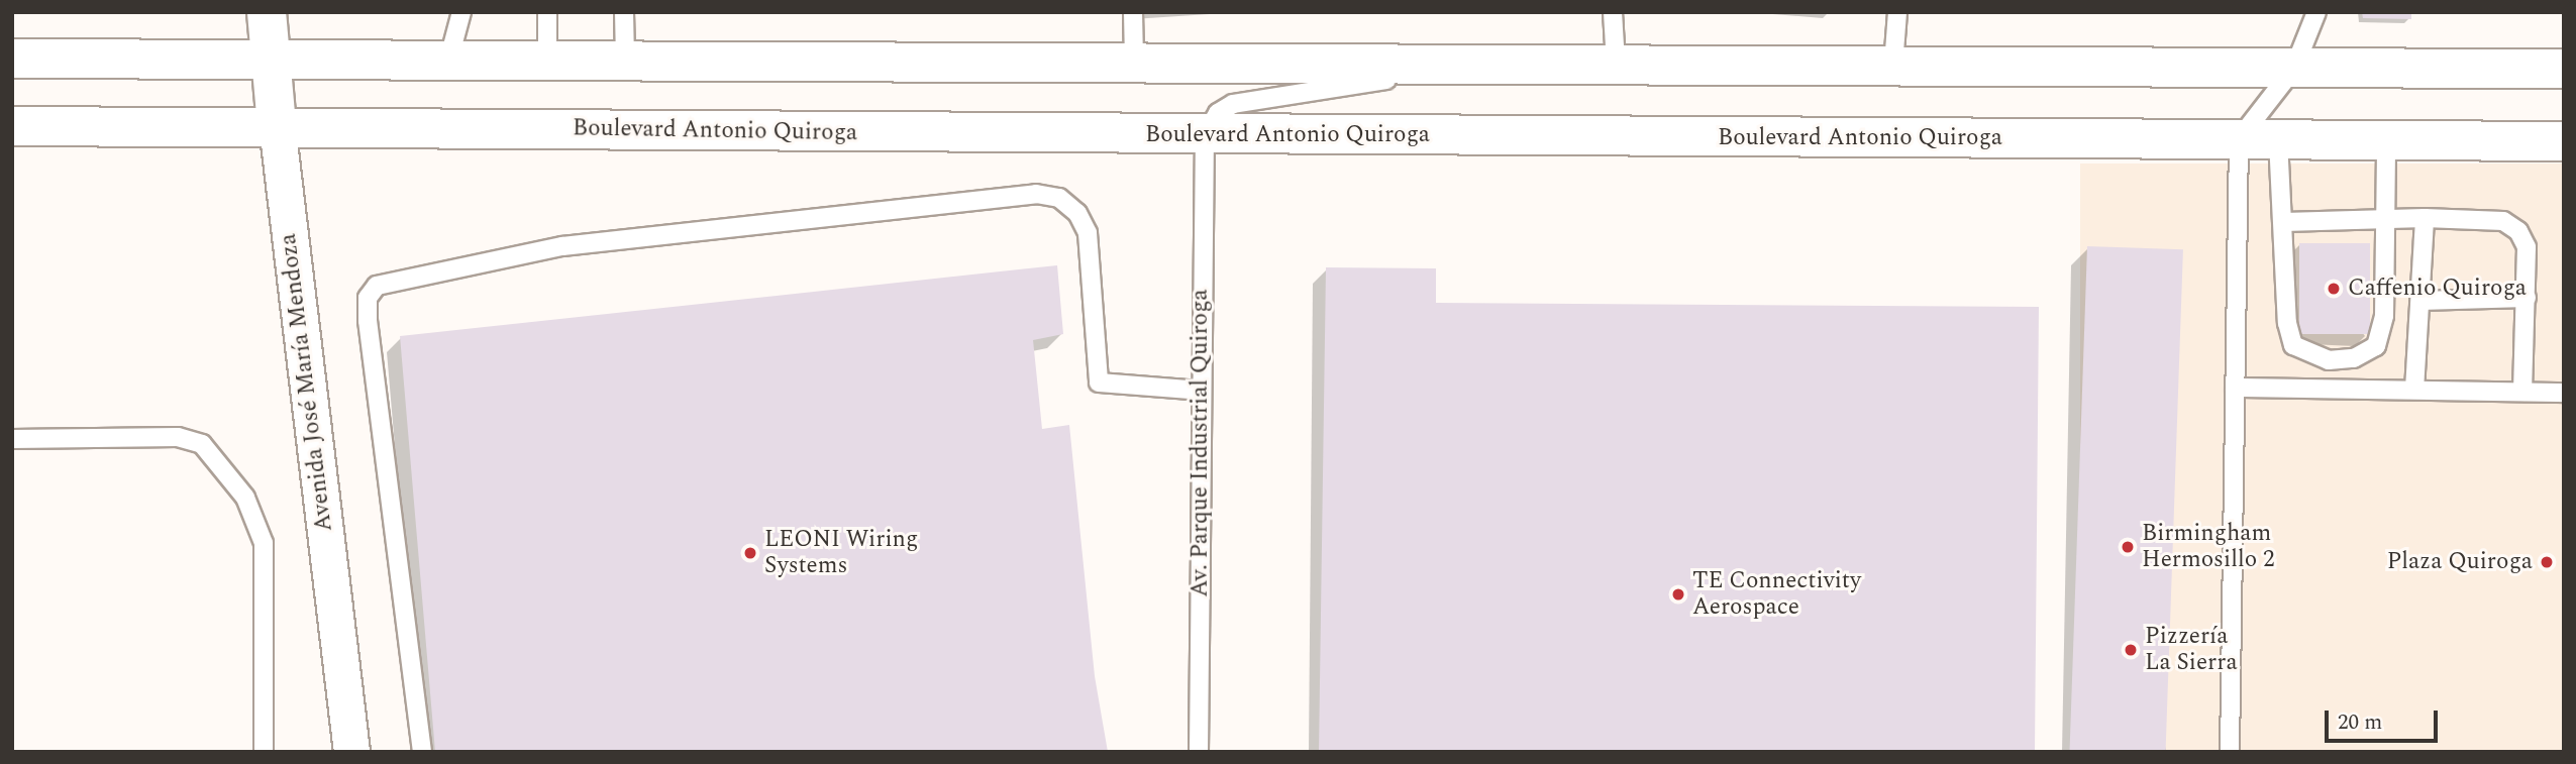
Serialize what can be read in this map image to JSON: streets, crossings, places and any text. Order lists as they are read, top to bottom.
{
  "streets": {
    "main road": ["Boulevard Antonio Quiroga", "Avenida José María Mendoza"],
    "lane": ["Av. Parque Industrial Quiroga"]
  },
  "crossings": [
    ["Boulevard Antonio Quiroga", "Avenida José María Mendoza"],
    ["Boulevard Antonio Quiroga", "Av. Parque Industrial Quiroga"]
  ],
  "places": [
    "Caffenio Quiroga",
    "Birmingham Hermosillo 2",
    "LEONI Wiring Systems",
    "Plaza Quiroga",
    "TE Connectivity Aerospace",
    "Pizzería La Sierra"
  ],
  "scale_bar": "20 m"
}
